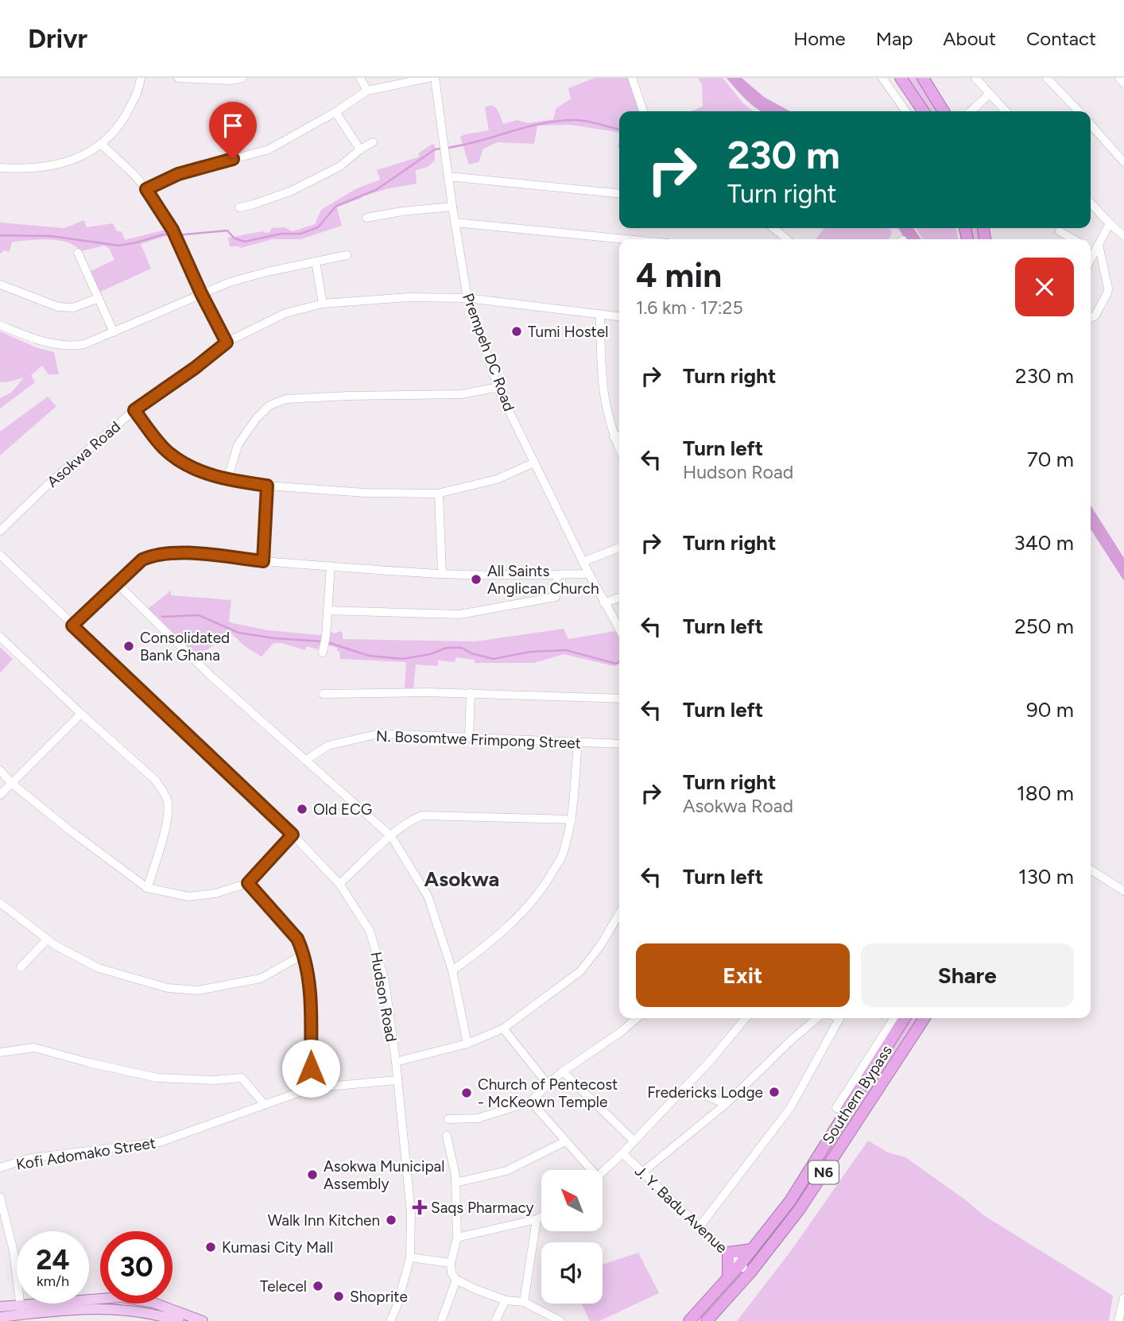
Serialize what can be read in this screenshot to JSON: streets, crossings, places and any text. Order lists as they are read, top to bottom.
{
  "streets": {
    "highway": ["Southern Bypass", "N6"],
    "street": [
      "Prempeh DC Road",
      "Asokwa Road",
      "N. Bosomtwe Frimpong Street",
      "Hudson Road",
      "Kofi Adomako Street",
      "J. Y. Badu Avenue"
    ]
  },
  "crossings": [
    ["Prempeh DC Road", "Asokwa Road"],
    ["Hudson Road", "Kofi Adomako Street"],
    ["Southern Bypass", "J. Y. Badu Avenue"]
  ],
  "districts": ["Asokwa"],
  "places": {
    "other": [
      "Tumi Hostel",
      "All Saints Anglican Church",
      "Consolidated Bank Ghana",
      "Old ECG",
      "Fredericks Lodge",
      "Church of Pentecost - McKeown Temple",
      "Asokwa Municipal Assembly",
      "Walk Inn Kitchen",
      "Kumasi City Mall",
      "Telecel",
      "Shoprite"
    ],
    "health": ["Saqs Pharmacy"]
  },
  "north": "top left",
  "page": {
    "header": "Drivr",
    "nav": [
      "Home",
      "Map",
      "About",
      "Contact"
    ],
    "turn": ["230 m", "Turn right"],
    "heading": ["4 min", "1.6 km · 17:25"],
    "list": [
      {
        "name": "Turn right",
        "value": "230 m"
      },
      {
        "name": "Turn left",
        "note": "Hudson Road",
        "value": "70 m"
      },
      {
        "name": "Turn right",
        "value": "340 m"
      },
      {
        "name": "Turn left",
        "value": "250 m"
      },
      {
        "name": "Turn left",
        "value": "90 m"
      },
      {
        "name": "Turn right",
        "note": "Asokwa Road",
        "value": "180 m"
      },
      {
        "name": "Turn left",
        "value": "130 m"
      }
    ],
    "buttons": ["Exit", "Share"],
    "speed": "24 km/h",
    "limit": "30"
  }
}
